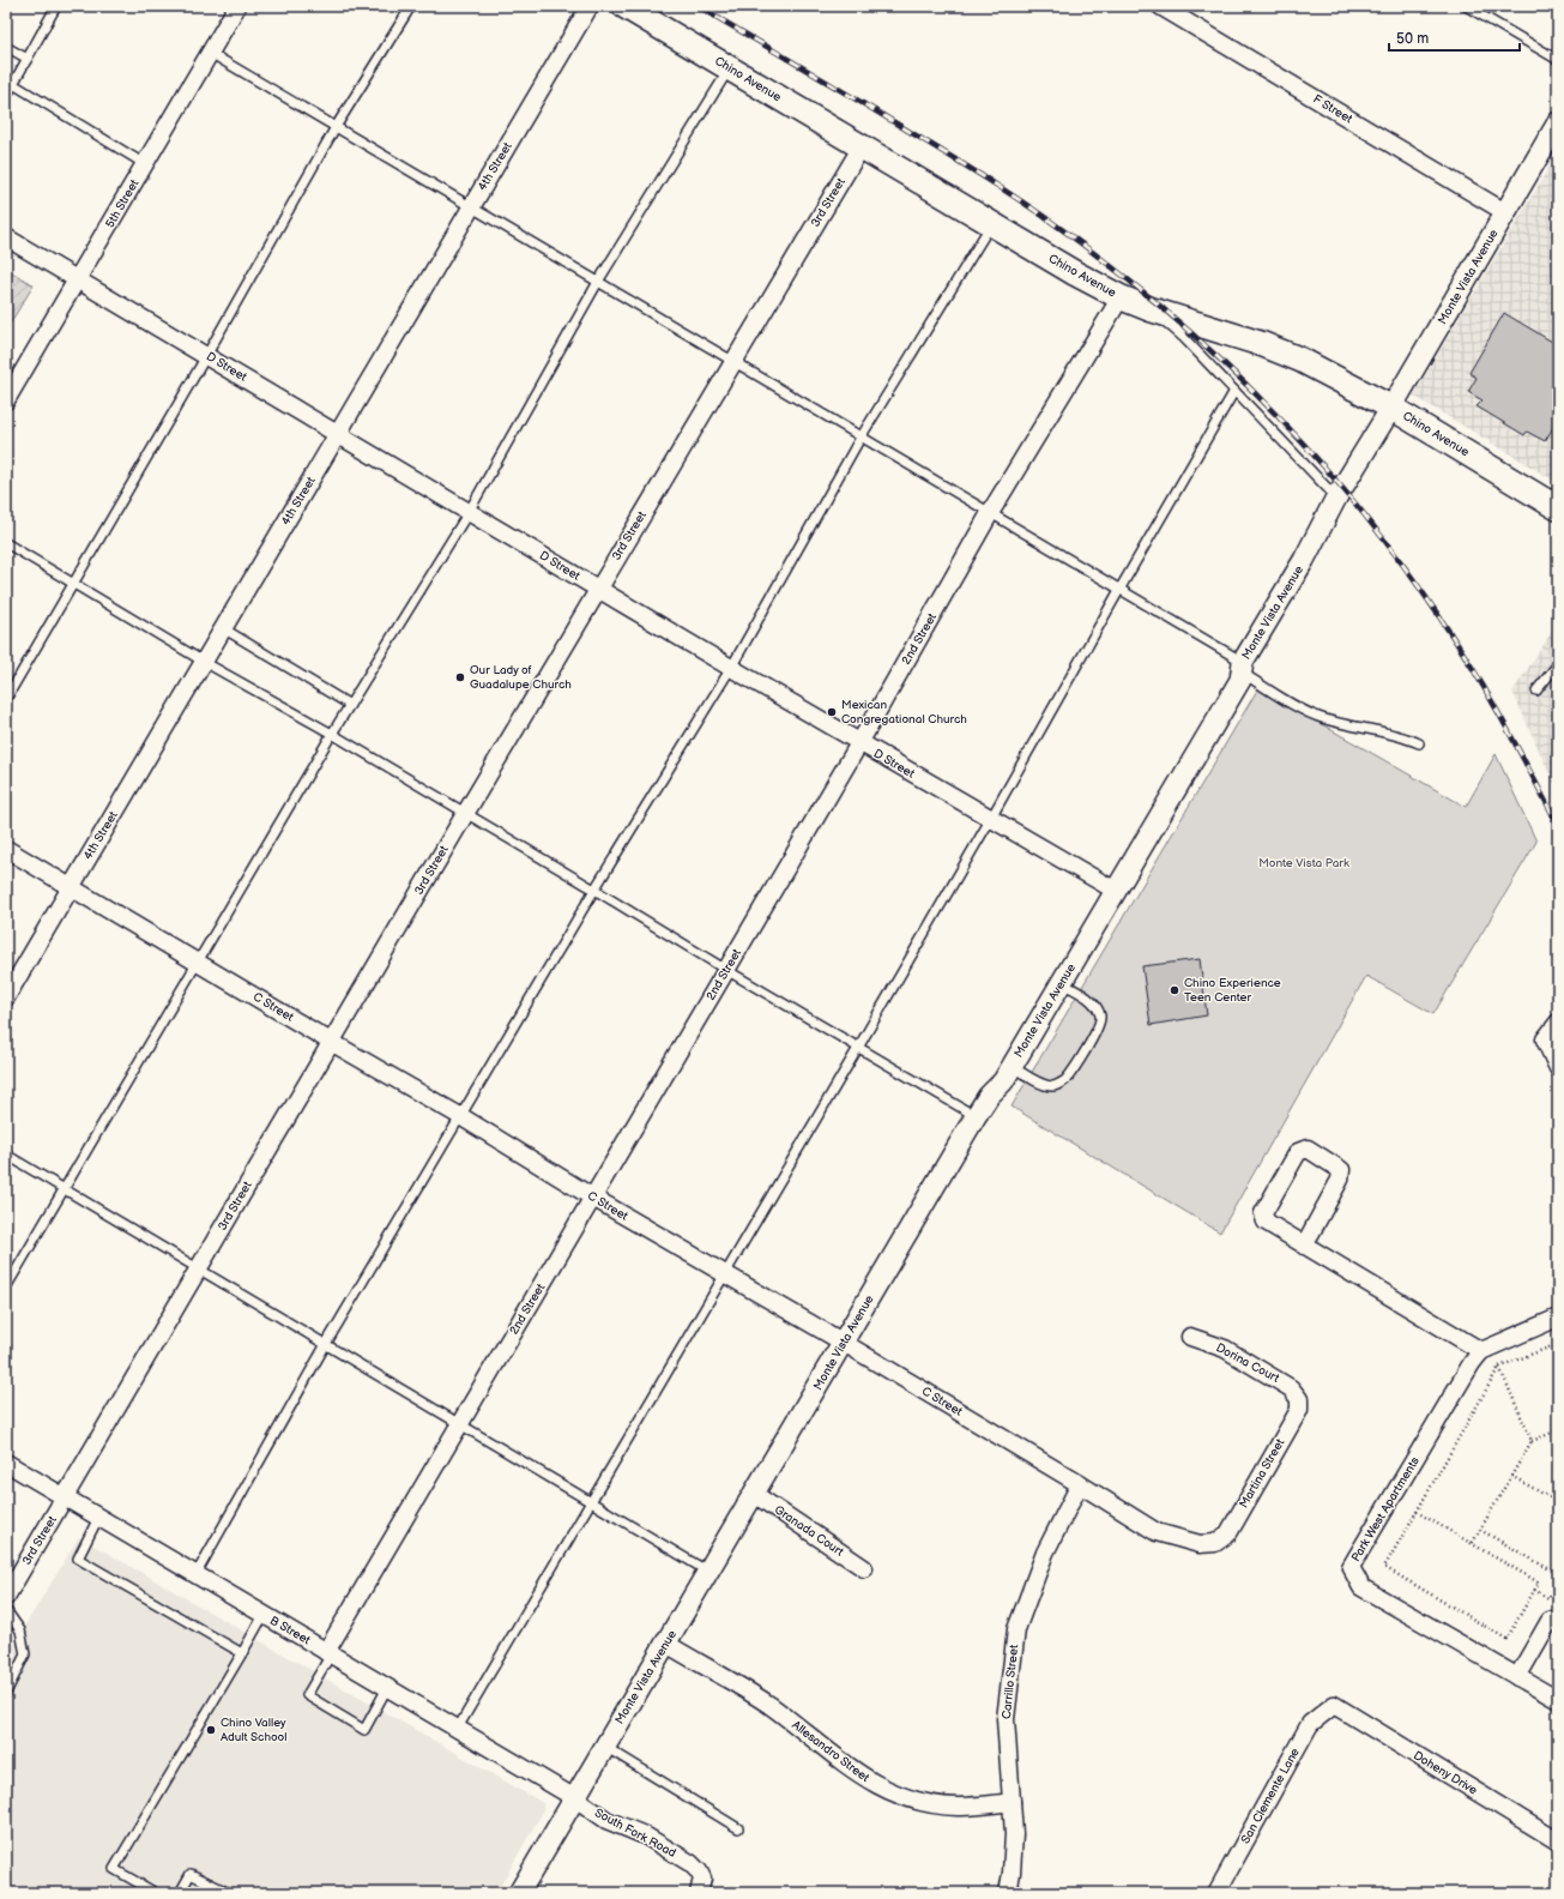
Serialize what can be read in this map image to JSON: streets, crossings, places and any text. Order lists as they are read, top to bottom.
{
  "streets": {
    "main road": ["Chino Avenue"],
    "street": [
      "F Street",
      "4th Street",
      "3rd Street",
      "5th Street",
      "Monte Vista Avenue",
      "D Street",
      "2nd Street",
      "C Street",
      "Dorina Court",
      "Martina Street",
      "Park West Apartments",
      "Granada Court",
      "B Street",
      "Carrillo Street",
      "Allesandro Street",
      "Doheny Drive",
      "San Clemente Lane",
      "South Fork Road"
    ]
  },
  "crossings": [
    ["Chino Avenue", "3rd Street"],
    ["Chino Avenue", "Monte Vista Avenue"],
    ["Chino Avenue", "2nd Street"],
    ["F Street", "Monte Vista Avenue"],
    ["4th Street", "D Street"],
    ["4th Street", "C Street"],
    ["3rd Street", "D Street"],
    ["3rd Street", "C Street"],
    ["3rd Street", "B Street"],
    ["5th Street", "D Street"],
    ["Monte Vista Avenue", "D Street"],
    ["Monte Vista Avenue", "C Street"],
    ["Monte Vista Avenue", "Granada Court"],
    ["Monte Vista Avenue", "B Street"],
    ["Monte Vista Avenue", "Allesandro Street"],
    ["Monte Vista Avenue", "South Fork Road"],
    ["D Street", "2nd Street"],
    ["2nd Street", "C Street"],
    ["2nd Street", "B Street"],
    ["C Street", "Martina Street"],
    ["C Street", "Carrillo Street"],
    ["Dorina Court", "Martina Street"],
    ["B Street", "South Fork Road"],
    ["Carrillo Street", "Allesandro Street"],
    ["Doheny Drive", "San Clemente Lane"]
  ],
  "parks": ["Monte Vista Park"],
  "places": [
    "Our Lady of Guadalupe Church",
    "Mexican Congregational Church",
    "Chino Experience Teen Center",
    "Chino Valley Adult School"
  ],
  "scale_bar": "50 m"
}
